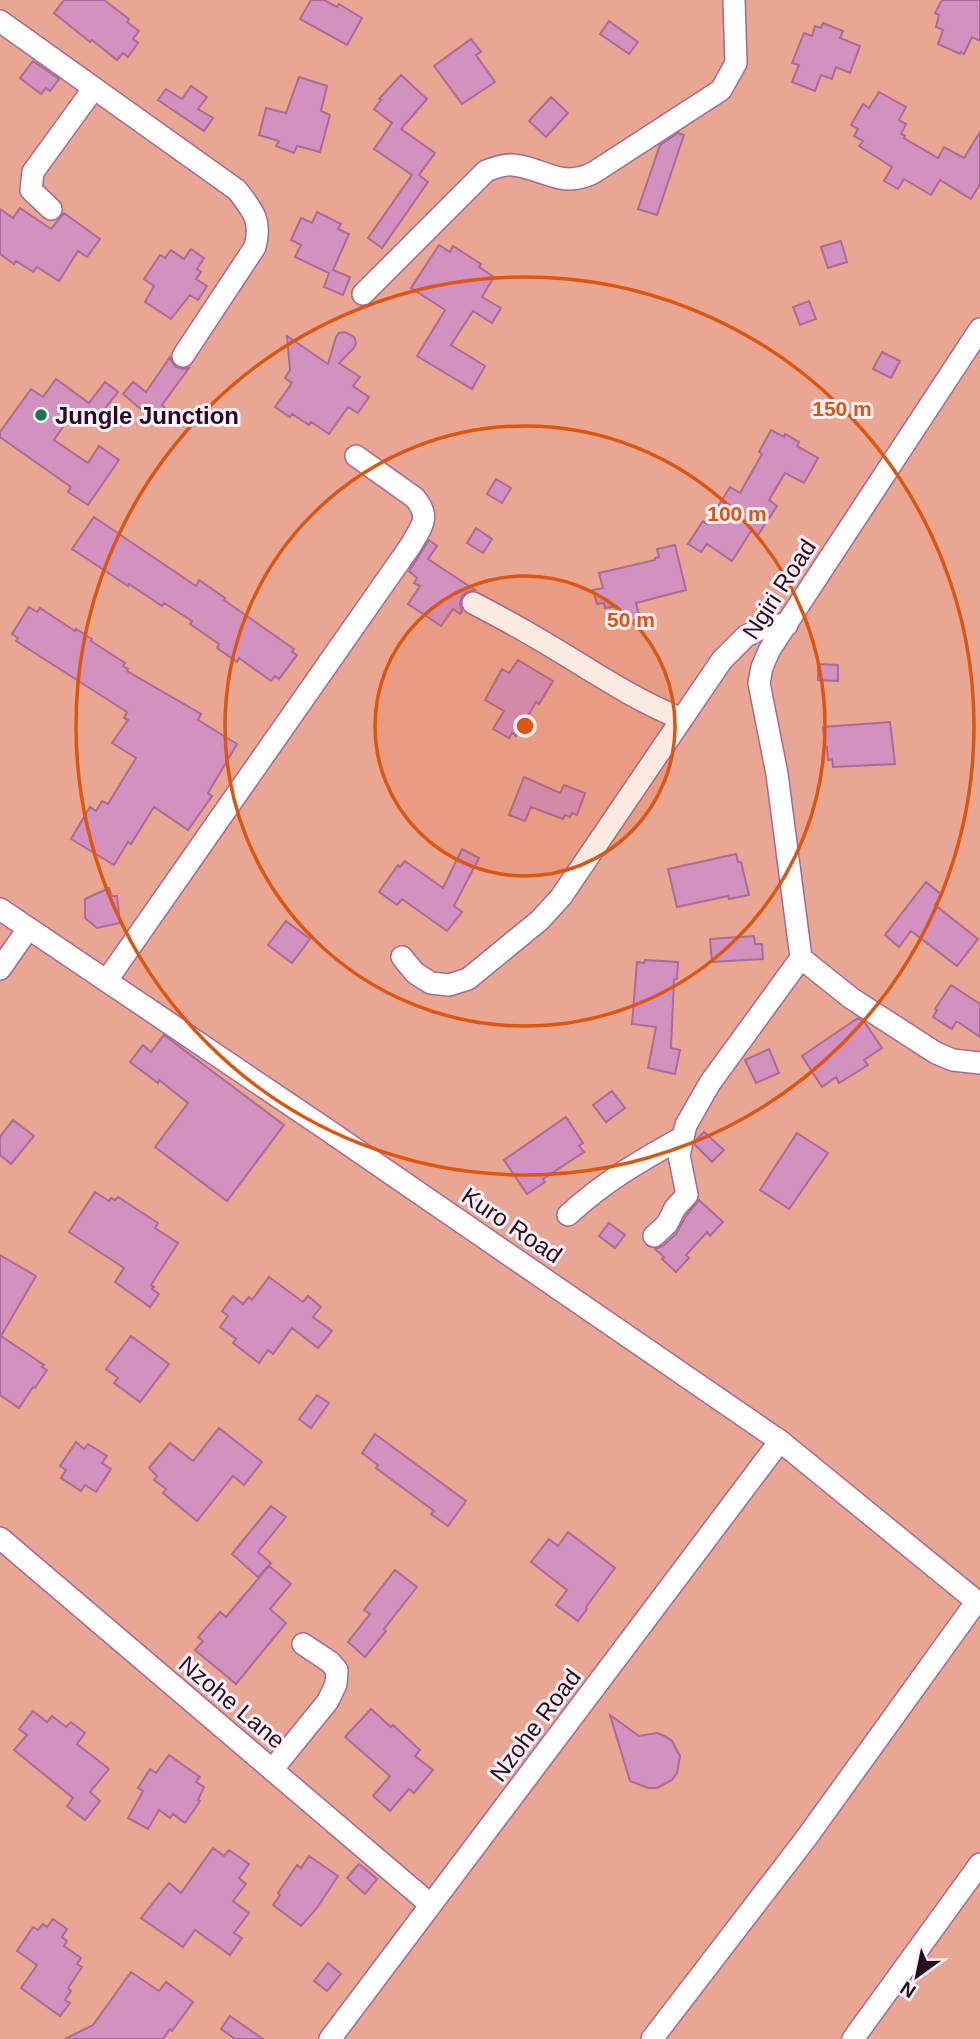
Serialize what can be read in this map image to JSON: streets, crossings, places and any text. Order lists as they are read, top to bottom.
{
  "streets": {
    "street": [
      "Ngiri Road",
      "Kuro Road",
      "Nzohe Lane",
      "Nzohe Road"
    ]
  },
  "crossings": [
    ["Kuro Road", "Nzohe Road"],
    ["Nzohe Lane", "Nzohe Road"]
  ],
  "places": ["Jungle Junction"],
  "north": "bottom left",
  "rings": ["150 m", "100 m", "50 m"]
}
